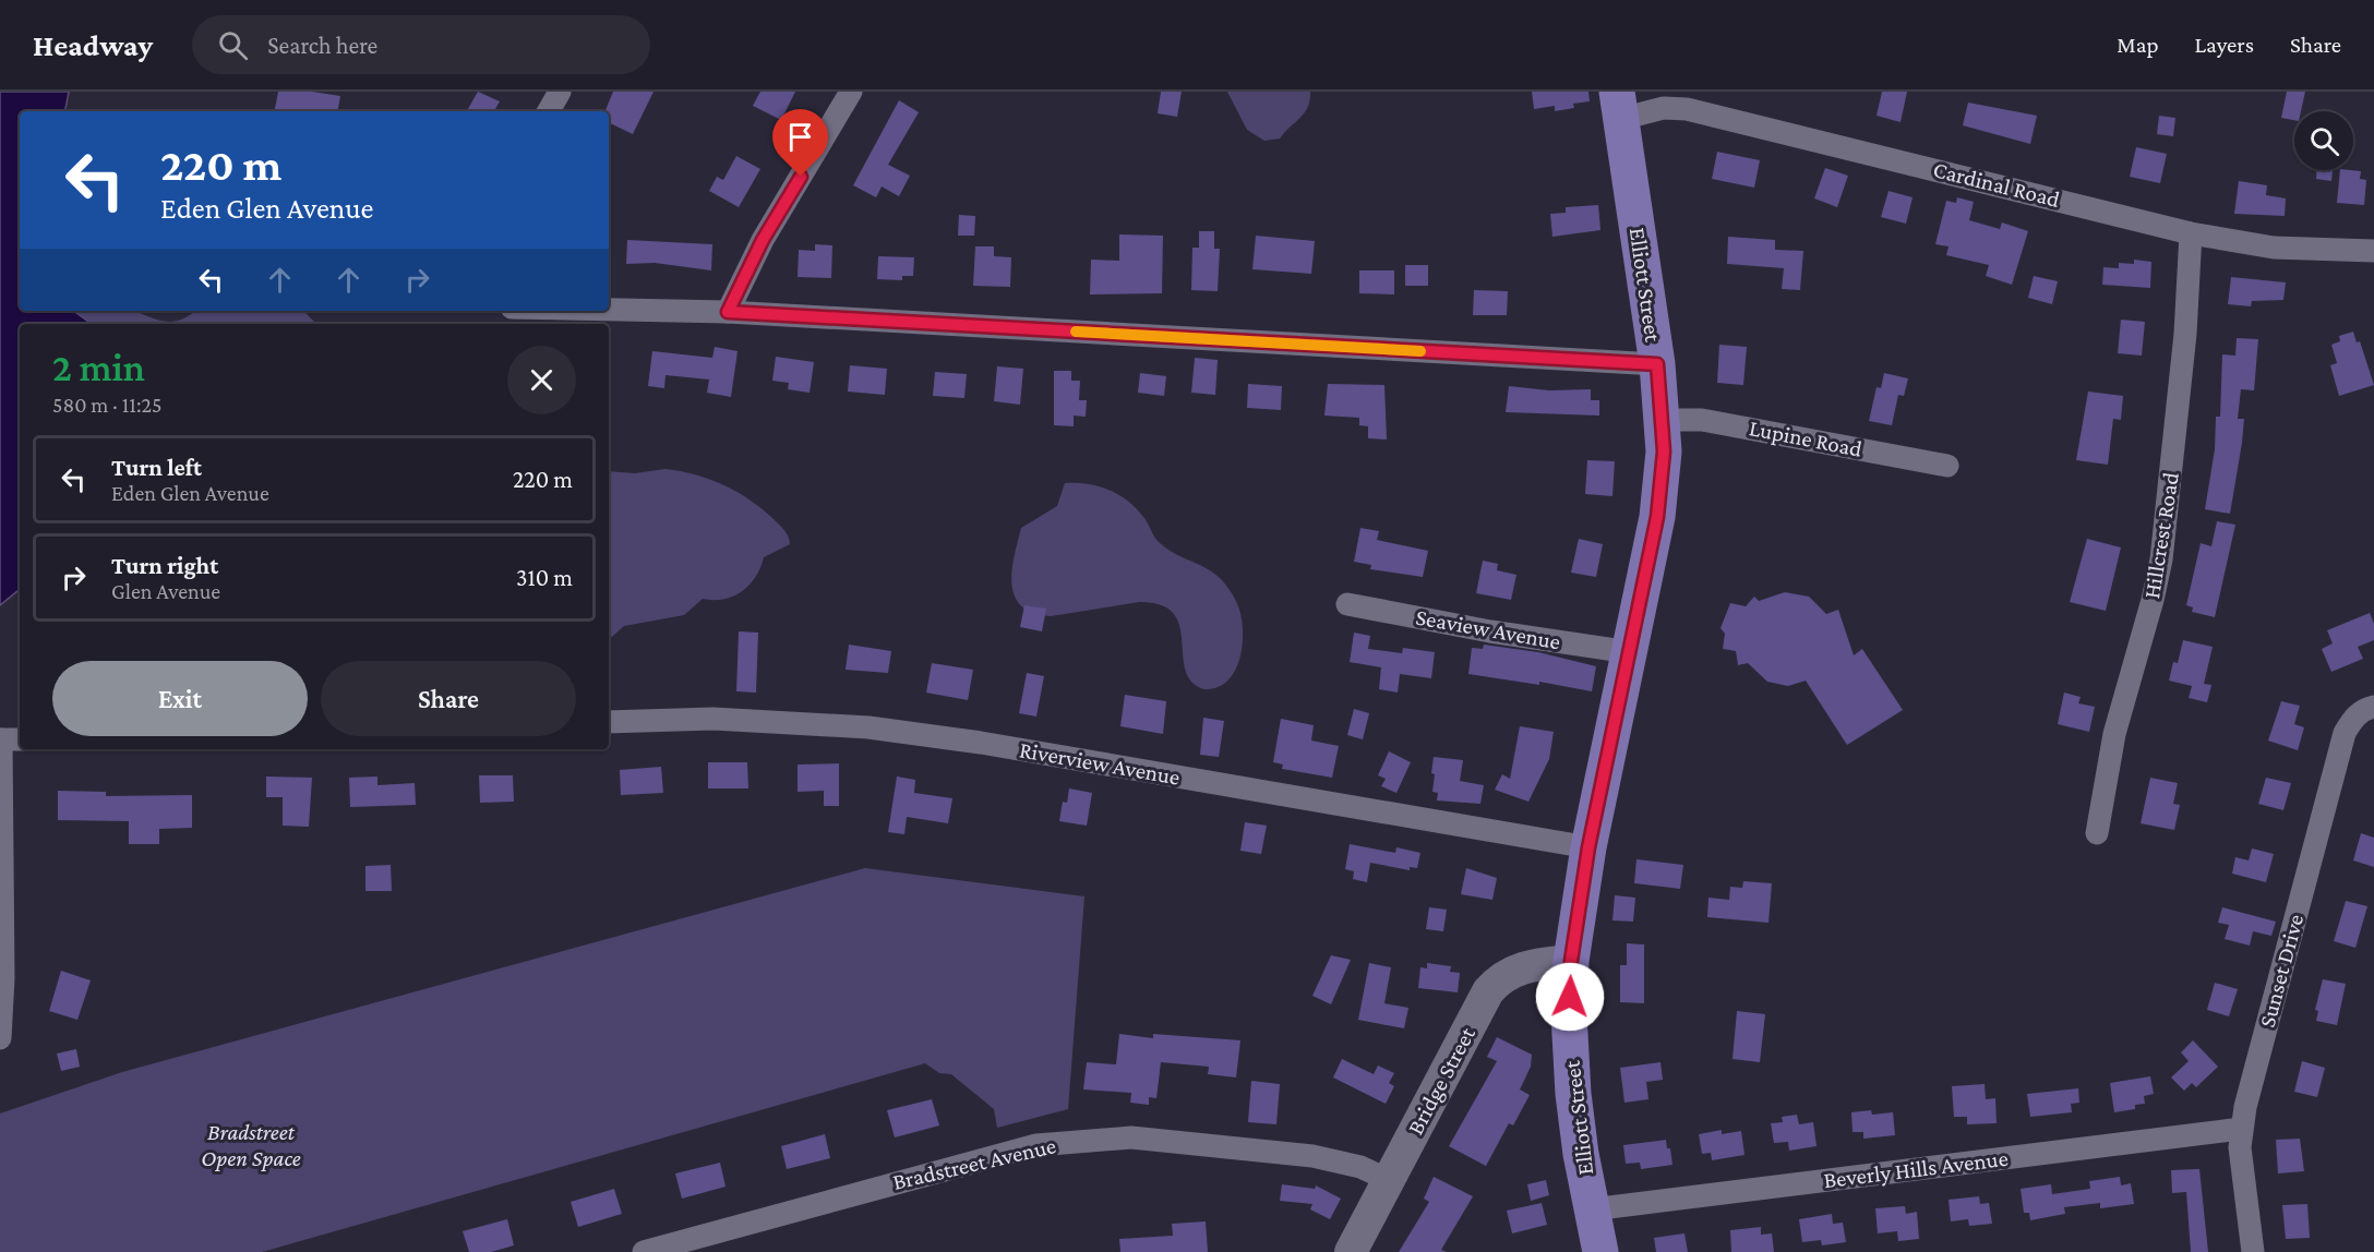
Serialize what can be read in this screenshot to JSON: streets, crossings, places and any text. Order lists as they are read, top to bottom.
{
  "streets": {
    "main road": ["Elliott Street", "Bridge Street"],
    "street": [
      "Cardinal Road",
      "Lupine Road",
      "Hillcrest Road",
      "Seaview Avenue",
      "Riverview Avenue",
      "Sunset Drive",
      "Bradstreet Avenue",
      "Beverly Hills Avenue"
    ]
  },
  "crossings": [
    ["Cardinal Road", "Elliott Street"],
    ["Cardinal Road", "Hillcrest Road"],
    ["Elliott Street", "Lupine Road"],
    ["Elliott Street", "Seaview Avenue"],
    ["Elliott Street", "Riverview Avenue"],
    ["Elliott Street", "Bridge Street"],
    ["Elliott Street", "Beverly Hills Avenue"],
    ["Sunset Drive", "Beverly Hills Avenue"],
    ["Bridge Street", "Bradstreet Avenue"]
  ],
  "parks": ["Bradstreet Open Space"],
  "page": {
    "header": "Headway",
    "search": "Search here",
    "nav": ["Map", "Layers", "Share"],
    "turn": ["220 m", "Eden Glen Avenue"],
    "heading": ["2 min", "580 m · 11:25"],
    "list": [
      {
        "name": "Turn left",
        "note": "Eden Glen Avenue",
        "value": "220 m"
      },
      {
        "name": "Turn right",
        "note": "Glen Avenue",
        "value": "310 m"
      }
    ],
    "buttons": ["Exit", "Share"]
  }
}
